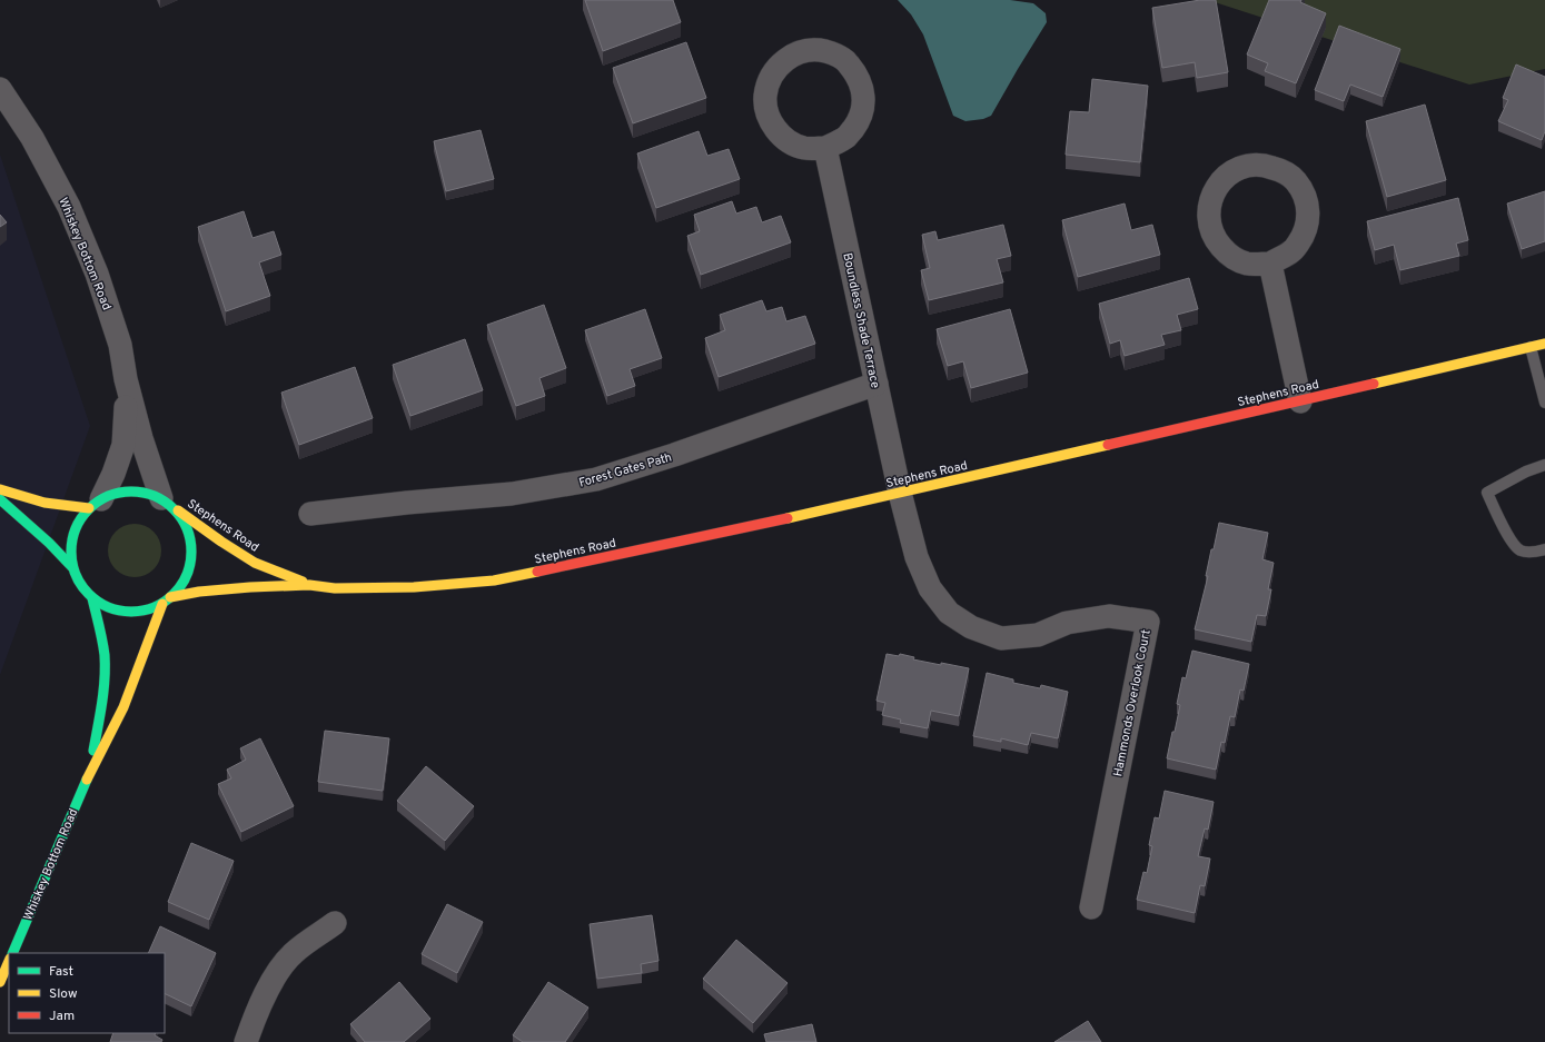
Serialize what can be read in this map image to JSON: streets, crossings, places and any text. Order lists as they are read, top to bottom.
{
  "streets": {
    "street": [
      "Whiskey Bottom Road",
      "Boundless Shade Terrace",
      "Stephens Road",
      "Forest Gates Path",
      "Hammonds Overlook Court"
    ]
  },
  "crossings": [
    ["Whiskey Bottom Road", "Stephens Road"],
    ["Boundless Shade Terrace", "Stephens Road"],
    ["Boundless Shade Terrace", "Forest Gates Path"],
    ["Boundless Shade Terrace", "Hammonds Overlook Court"],
    ["Stephens Road", "Hammonds Overlook Court"]
  ],
  "legend": ["Fast", "Slow", "Jam"]
}
